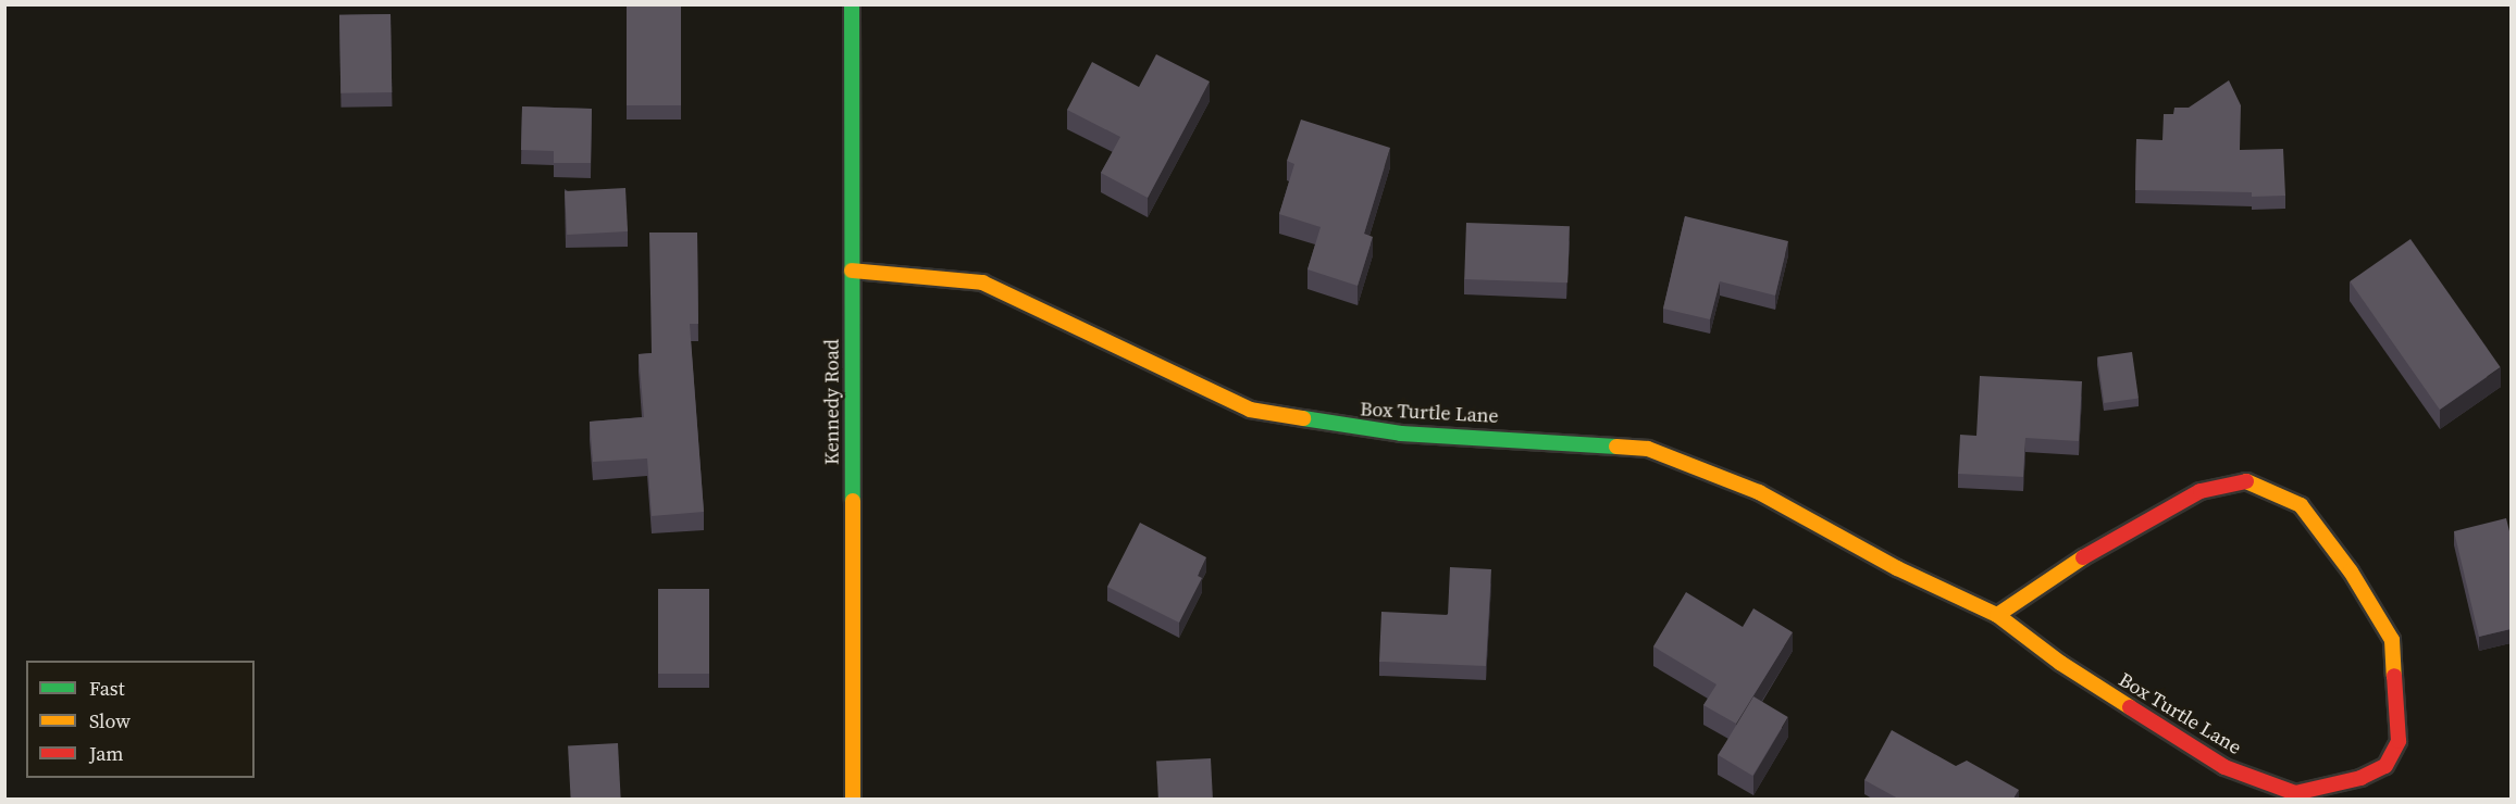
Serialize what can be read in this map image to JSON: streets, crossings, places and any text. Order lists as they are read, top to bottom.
{
  "streets": {
    "street": ["Kennedy Road", "Box Turtle Lane"]
  },
  "crossings": [
    ["Kennedy Road", "Box Turtle Lane"]
  ],
  "legend": ["Fast", "Slow", "Jam"]
}
